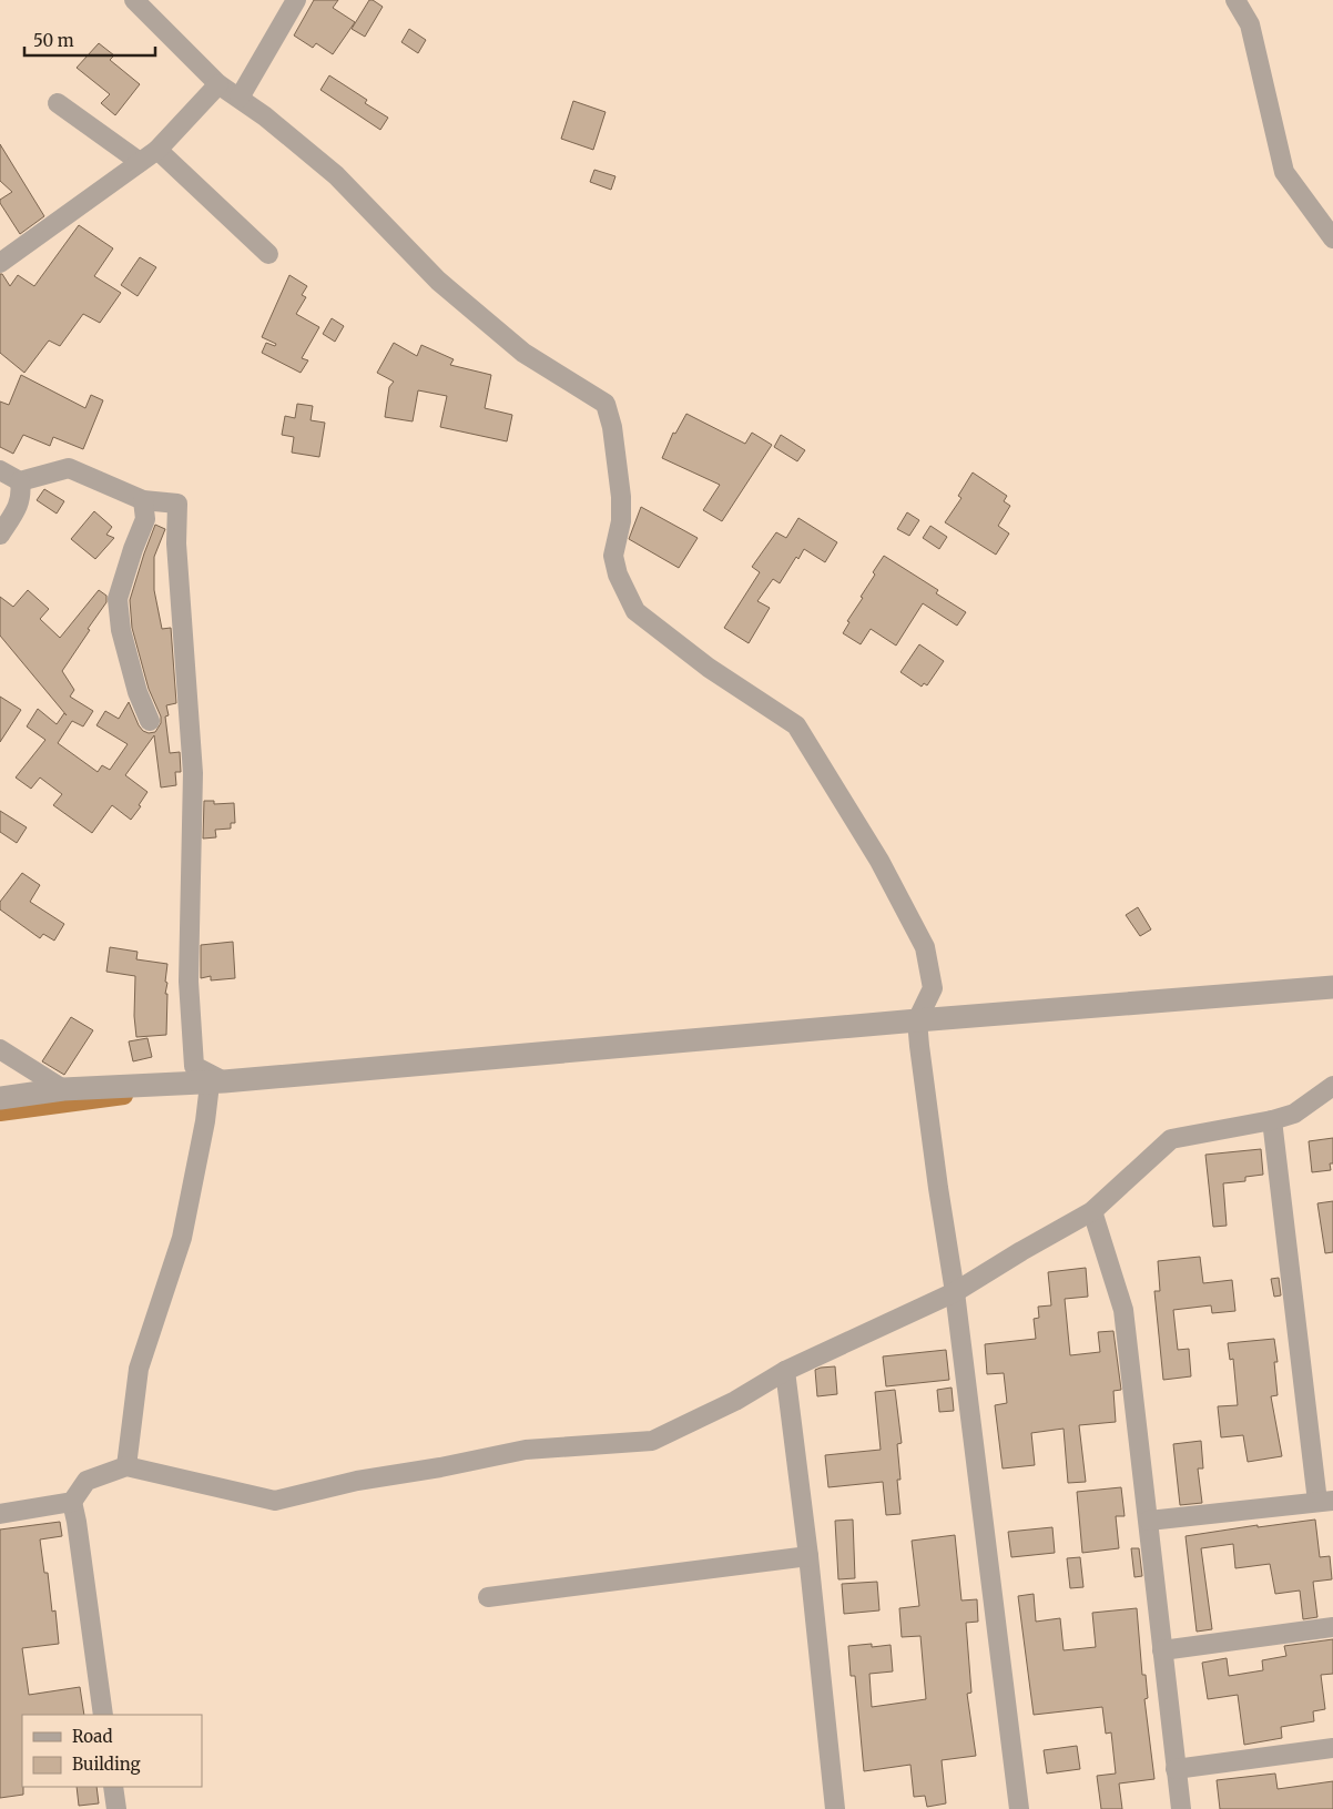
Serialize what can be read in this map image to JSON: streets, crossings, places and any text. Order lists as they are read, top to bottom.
{
  "legend": ["Road", "Building"],
  "scale_bar": "50 m"
}
